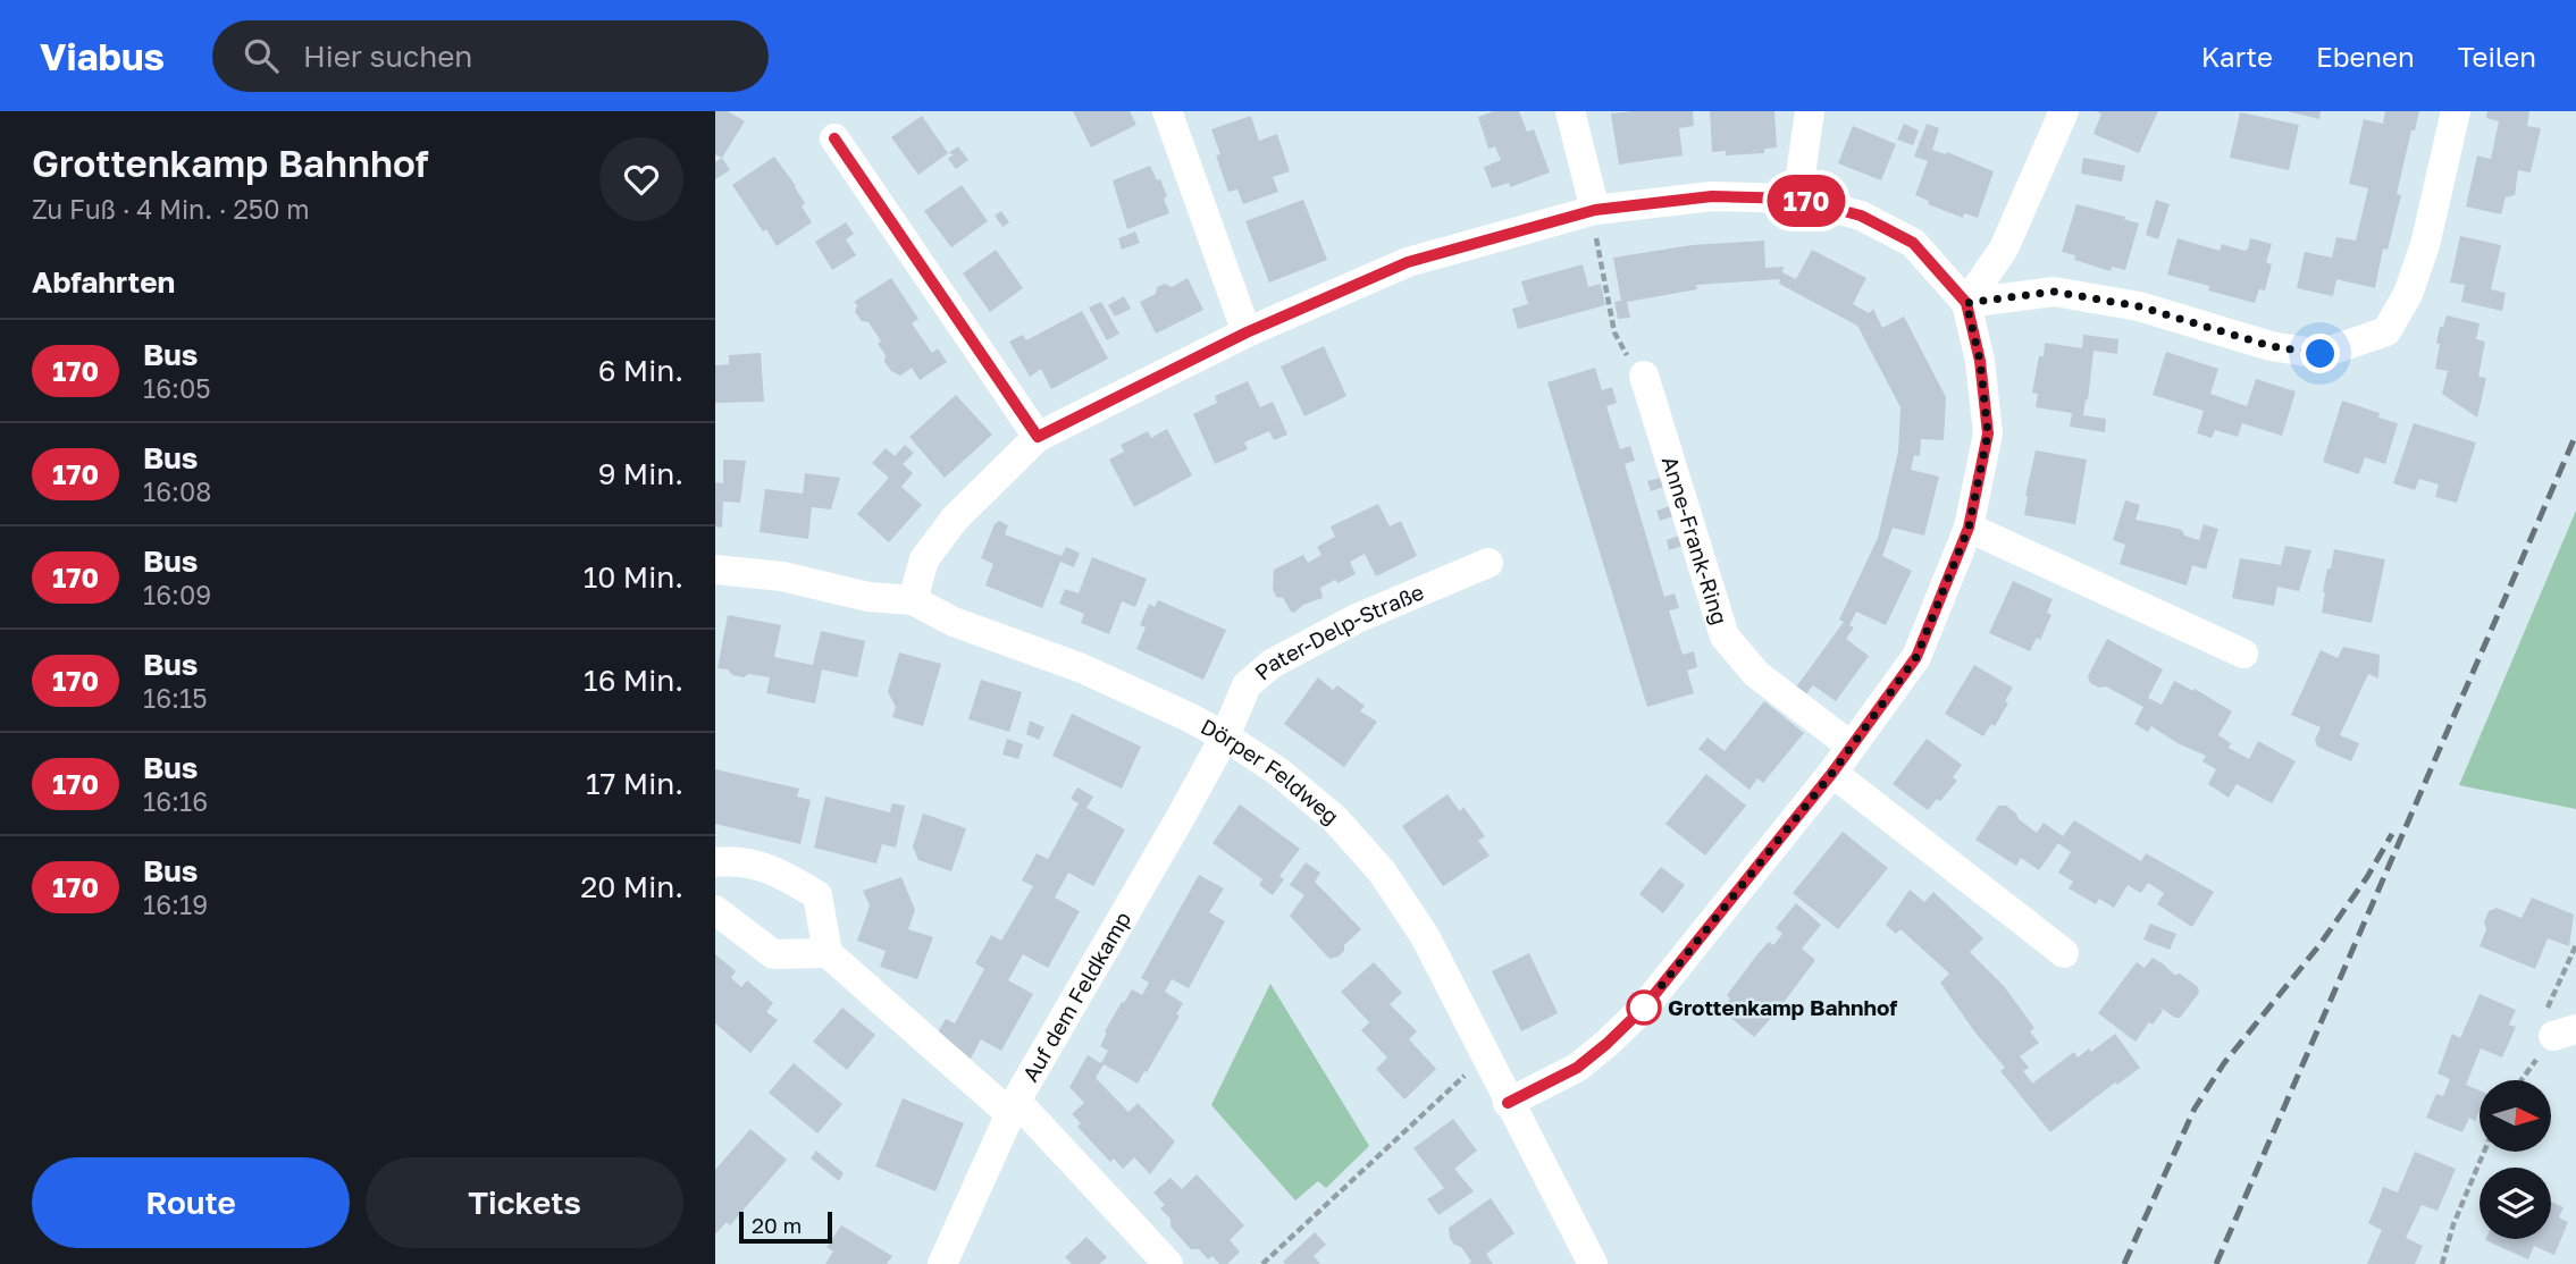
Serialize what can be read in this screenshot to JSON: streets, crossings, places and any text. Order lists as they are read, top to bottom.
{
  "streets": {
    "street": [
      "Anne-Frank-Ring",
      "Pater-Delp-Straße",
      "Dörper Feldweg",
      "Auf dem Feldkamp"
    ]
  },
  "crossings": [
    ["Pater-Delp-Straße", "Dörper Feldweg"],
    ["Pater-Delp-Straße", "Auf dem Feldkamp"],
    ["Dörper Feldweg", "Auf dem Feldkamp"]
  ],
  "places": ["Grottenkamp Bahnhof"],
  "lines": ["bus line 170"],
  "scale_bar": "20 m",
  "north": "right",
  "page": {
    "header": "Viabus",
    "search": "Hier suchen",
    "nav": ["Karte", "Ebenen", "Teilen"],
    "heading": [
      ["Grottenkamp Bahnhof", "Zu Fuß · 4 Min. · 250 m"],
      "Abfahrten"
    ],
    "on_map": "170",
    "list": [
      {
        "mark": "170",
        "name": "Bus",
        "note": "16:05",
        "value": "6 Min."
      },
      {
        "mark": "170",
        "name": "Bus",
        "note": "16:08",
        "value": "9 Min."
      },
      {
        "mark": "170",
        "name": "Bus",
        "note": "16:09",
        "value": "10 Min."
      },
      {
        "mark": "170",
        "name": "Bus",
        "note": "16:15",
        "value": "16 Min."
      },
      {
        "mark": "170",
        "name": "Bus",
        "note": "16:16",
        "value": "17 Min."
      },
      {
        "mark": "170",
        "name": "Bus",
        "note": "16:19",
        "value": "20 Min."
      }
    ],
    "buttons": ["Route", "Tickets"],
    "scale": "20 m"
  }
}
